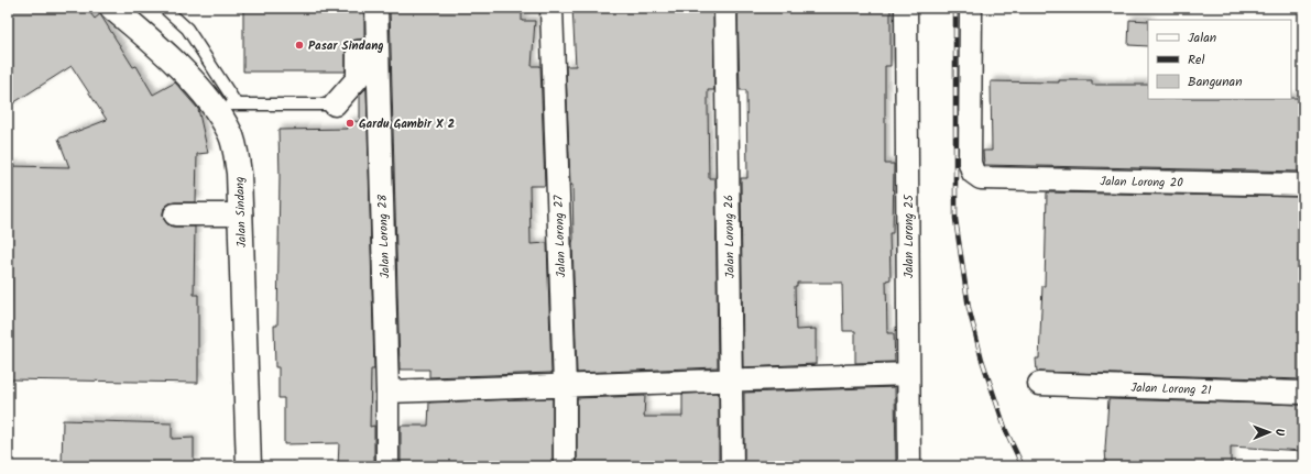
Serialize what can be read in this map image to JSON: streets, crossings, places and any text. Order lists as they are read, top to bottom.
{
  "streets": {
    "street": [
      "Jalan Lorong 20",
      "Jalan Sindang",
      "Jalan Lorong 28",
      "Jalan Lorong 27",
      "Jalan Lorong 26",
      "Jalan Lorong 25",
      "Jalan Lorong 21"
    ]
  },
  "places": ["Pasar Sindang", "Gardu Gambir X 2"],
  "legend": ["Jalan", "Rel", "Bangunan"],
  "north": "right"
}
